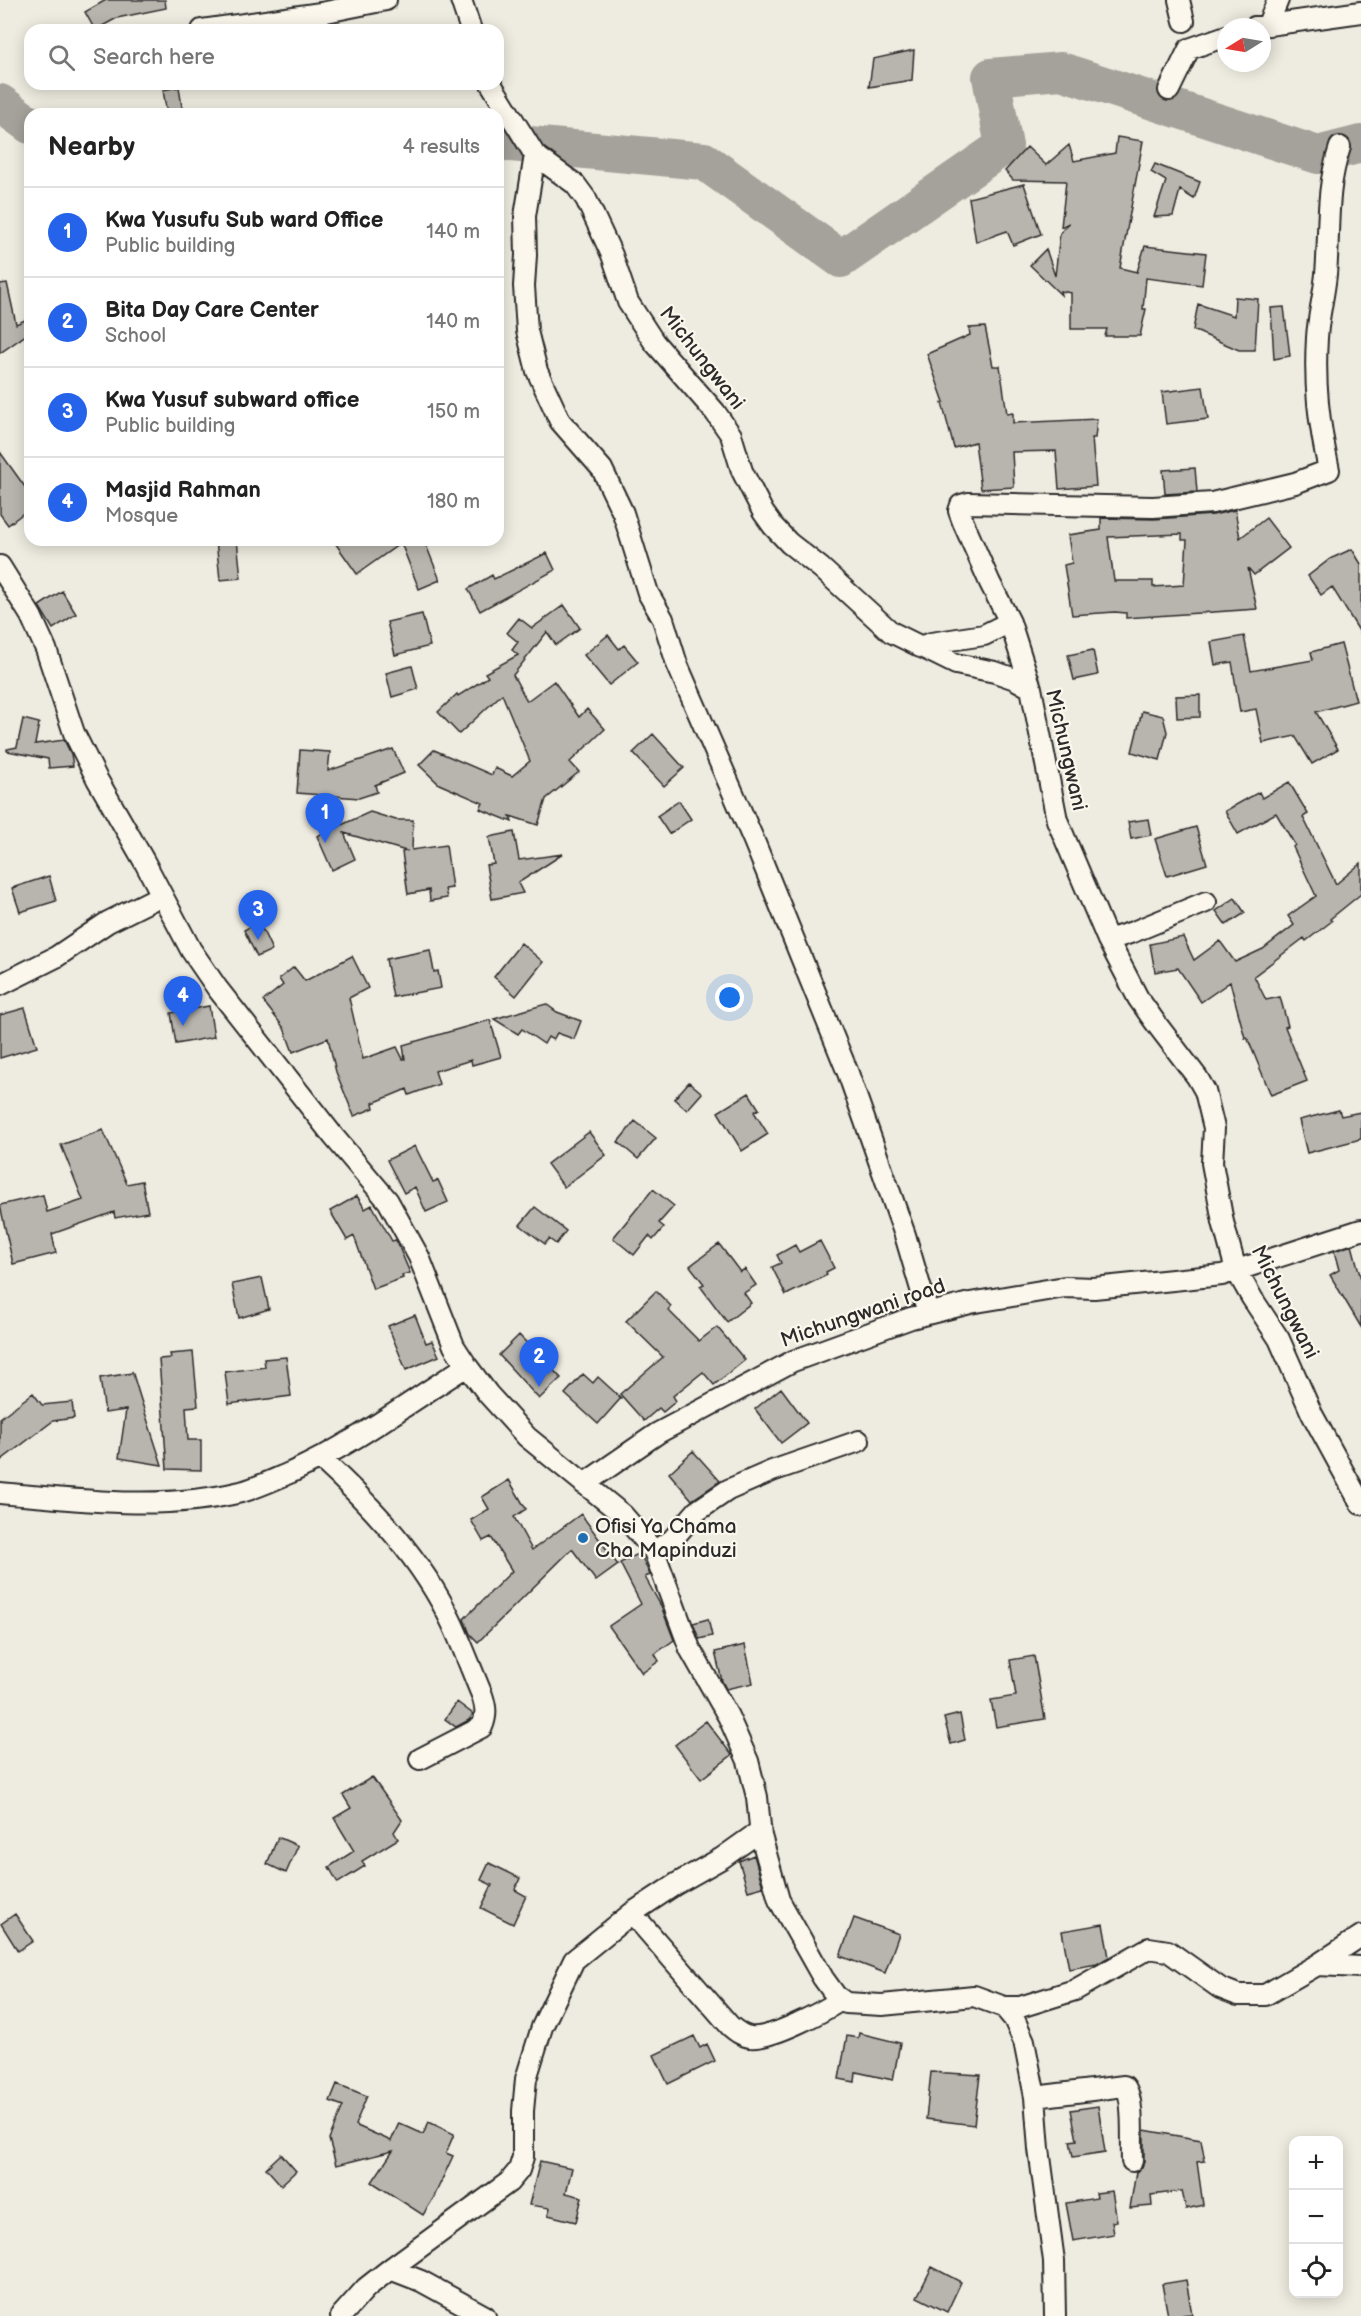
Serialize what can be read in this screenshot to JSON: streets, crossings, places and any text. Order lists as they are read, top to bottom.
{
  "streets": {
    "street": ["Michungwani", "Michungwani road"]
  },
  "crossings": [
    ["Michungwani", "Michungwani road"]
  ],
  "places": ["Ofisi Ya Chama Cha Mapinduzi"],
  "north": "left",
  "page": {
    "search": "Search here",
    "heading": ["Nearby", "4 results"],
    "list": [
      {
        "mark": "1",
        "name": "Kwa Yusufu Sub ward Office",
        "note": "Public building",
        "value": "140 m"
      },
      {
        "mark": "2",
        "name": "Bita Day Care Center",
        "note": "School",
        "value": "140 m"
      },
      {
        "mark": "3",
        "name": "Kwa Yusuf subward office",
        "note": "Public building",
        "value": "150 m"
      },
      {
        "mark": "4",
        "name": "Masjid Rahman",
        "note": "Mosque",
        "value": "180 m"
      }
    ],
    "pins": [
      "1",
      "3",
      "4",
      "2"
    ],
    "map_buttons": ["+", "−"]
  }
}
